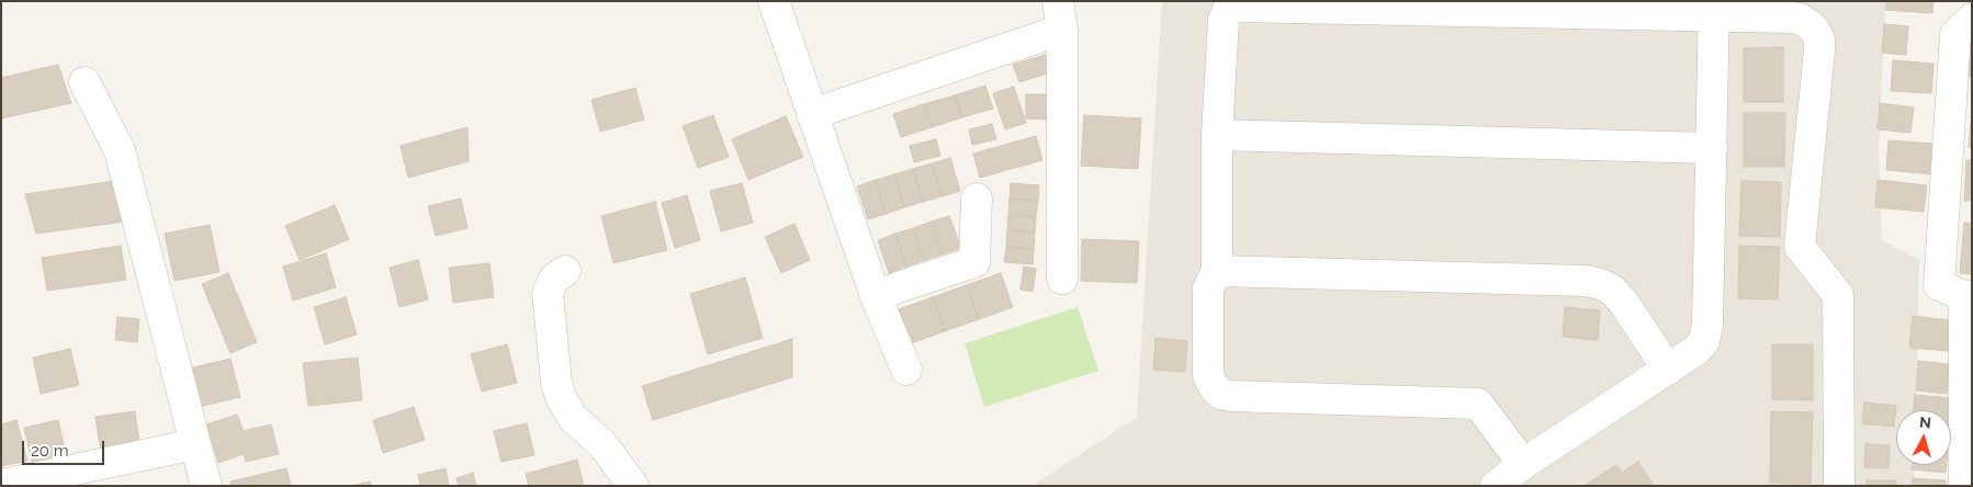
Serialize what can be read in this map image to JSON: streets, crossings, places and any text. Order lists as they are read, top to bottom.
{
  "scale_bar": "20 m",
  "north": "top"
}
